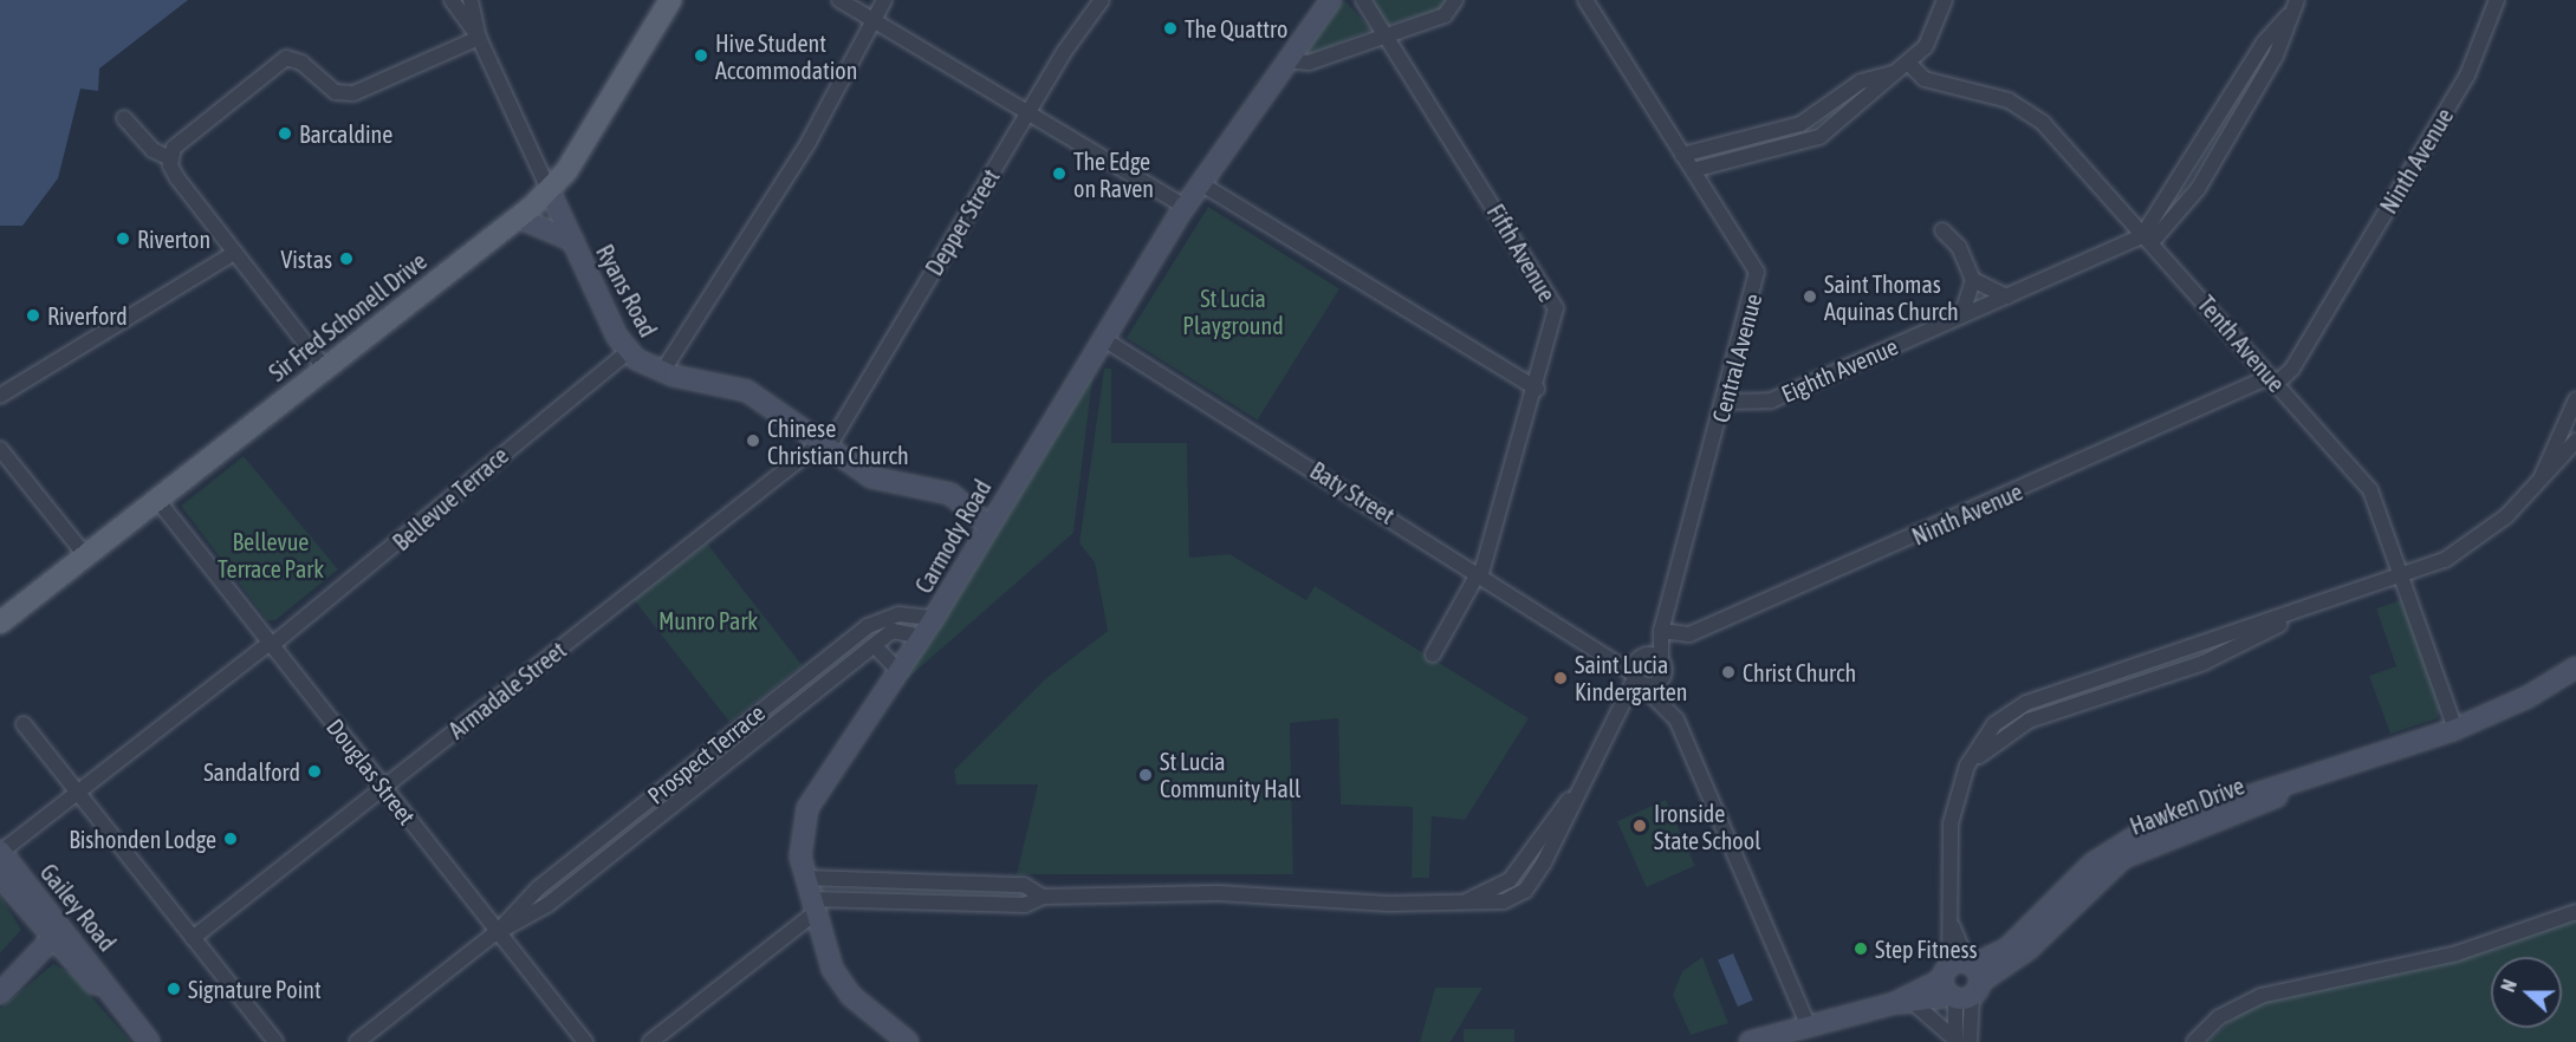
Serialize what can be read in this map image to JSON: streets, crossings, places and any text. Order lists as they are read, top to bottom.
{
  "streets": {
    "main road": ["Sir Fred Schonell Drive"],
    "street": [
      "Ninth Avenue",
      "Depper Street",
      "Fifth Avenue",
      "Ryans Road",
      "Tenth Avenue",
      "Central Avenue",
      "Eighth Avenue",
      "Baty Street",
      "Bellevue Terrace",
      "Carmody Road",
      "Armadale Street",
      "Prospect Terrace",
      "Douglas Street",
      "Hawken Drive",
      "Gailey Road"
    ]
  },
  "crossings": [
    ["Ninth Avenue", "Tenth Avenue"],
    ["Ninth Avenue", "Central Avenue"],
    ["Depper Street", "Ryans Road"],
    ["Depper Street", "Armadale Street"],
    ["Fifth Avenue", "Baty Street"],
    ["Ryans Road", "Sir Fred Schonell Drive"],
    ["Ryans Road", "Bellevue Terrace"],
    ["Ryans Road", "Carmody Road"],
    ["Ryans Road", "Armadale Street"],
    ["Sir Fred Schonell Drive", "Douglas Street"],
    ["Tenth Avenue", "Eighth Avenue"],
    ["Tenth Avenue", "Hawken Drive"],
    ["Central Avenue", "Eighth Avenue"],
    ["Central Avenue", "Baty Street"],
    ["Central Avenue", "Hawken Drive"],
    ["Baty Street", "Carmody Road"],
    ["Bellevue Terrace", "Douglas Street"],
    ["Bellevue Terrace", "Gailey Road"],
    ["Carmody Road", "Prospect Terrace"],
    ["Armadale Street", "Douglas Street"],
    ["Prospect Terrace", "Douglas Street"]
  ],
  "parks": ["St Lucia Playground", "Bellevue Terrace Park", "Munro Park"],
  "places": [
    "The Quattro",
    "Hive Student Accommodation",
    "Barcaldine",
    "The Edge on Raven",
    "Riverton",
    "Vistas",
    "Saint Thomas Aquinas Church",
    "Riverford",
    "Chinese Christian Church",
    "Christ Church",
    "Saint Lucia Kindergarten",
    "Sandalford",
    "St Lucia Community Hall",
    "Ironside State School",
    "Bishonden Lodge",
    "Step Fitness",
    "Signature Point"
  ],
  "north": "left"
}
